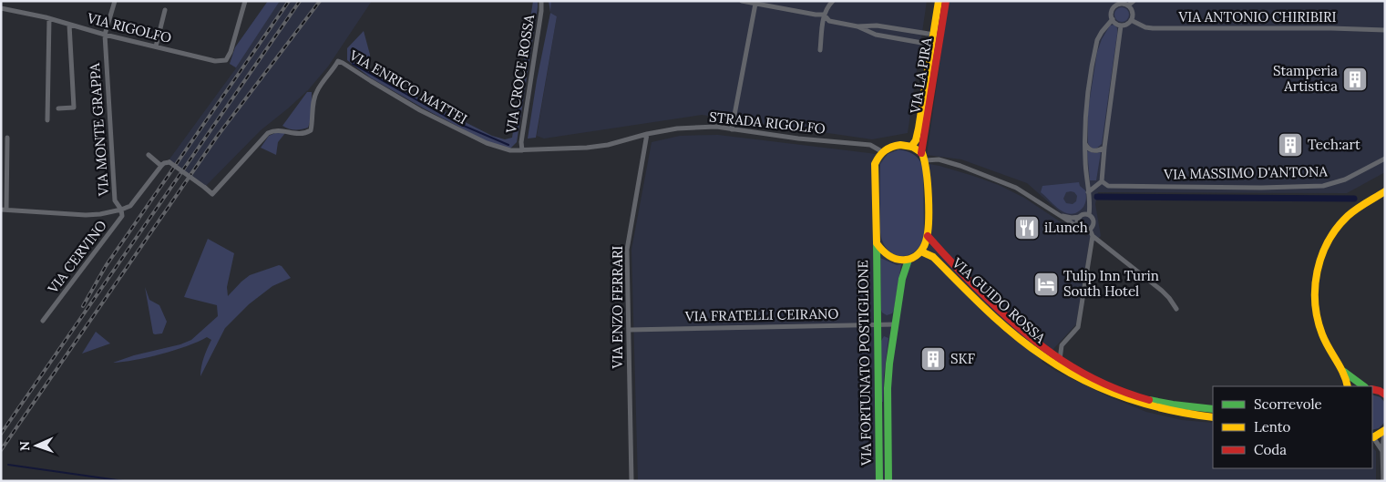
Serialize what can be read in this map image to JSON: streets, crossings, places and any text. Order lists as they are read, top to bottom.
{
  "streets": {
    "street": [
      "VIA ANTONIO CHIRIBIRI",
      "VIA RIGOLFO",
      "VIA CROCE ROSSA",
      "VIA LA PIRA",
      "VIA ENRICO MATTEI",
      "STRADA RIGOLFO",
      "VIA MONTE GRAPPA",
      "VIA MASSIMO D'ANTONA",
      "VIA CERVINO",
      "VIA GUIDO ROSSA",
      "VIA ENZO FERRARI",
      "VIA FRATELLI CEIRANO",
      "VIA FORTUNATO POSTIGLIONE"
    ]
  },
  "crossings": [
    ["VIA RIGOLFO", "VIA MONTE GRAPPA"],
    ["VIA CROCE ROSSA", "VIA ENRICO MATTEI"],
    ["VIA ENRICO MATTEI", "STRADA RIGOLFO"],
    ["VIA ENRICO MATTEI", "VIA CERVINO"],
    ["VIA ENRICO MATTEI", "VIA ENZO FERRARI"],
    ["STRADA RIGOLFO", "VIA ENZO FERRARI"],
    ["STRADA RIGOLFO", "VIA FORTUNATO POSTIGLIONE"],
    ["VIA MONTE GRAPPA", "VIA CERVINO"],
    ["VIA ENZO FERRARI", "VIA FRATELLI CEIRANO"],
    ["VIA FRATELLI CEIRANO", "VIA FORTUNATO POSTIGLIONE"]
  ],
  "places": {
    "building": ["Stamperia Artistica", "Tech:art", "SKF"],
    "restaurant": ["iLunch"],
    "hotel": ["Tulip Inn Turin South Hotel"]
  },
  "legend": ["Scorrevole", "Lento", "Coda"],
  "north": "left"
}
